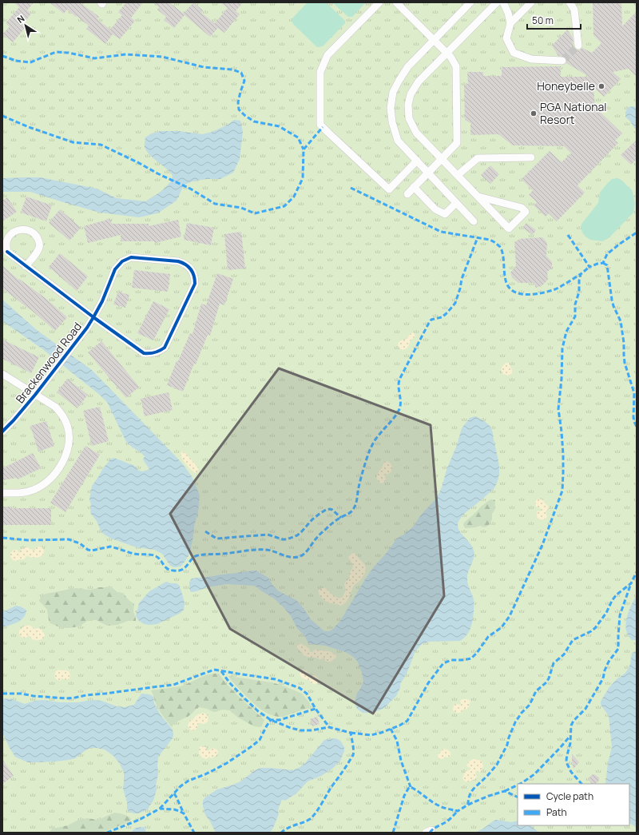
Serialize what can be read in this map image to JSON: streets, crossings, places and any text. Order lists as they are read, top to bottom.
{
  "streets": {
    "street": ["Brackenwood Road"]
  },
  "places": ["Honeybelle", "PGA National Resort"],
  "legend": ["Cycle path", "Path"],
  "scale_bar": "50 m",
  "north": "top left"
}
